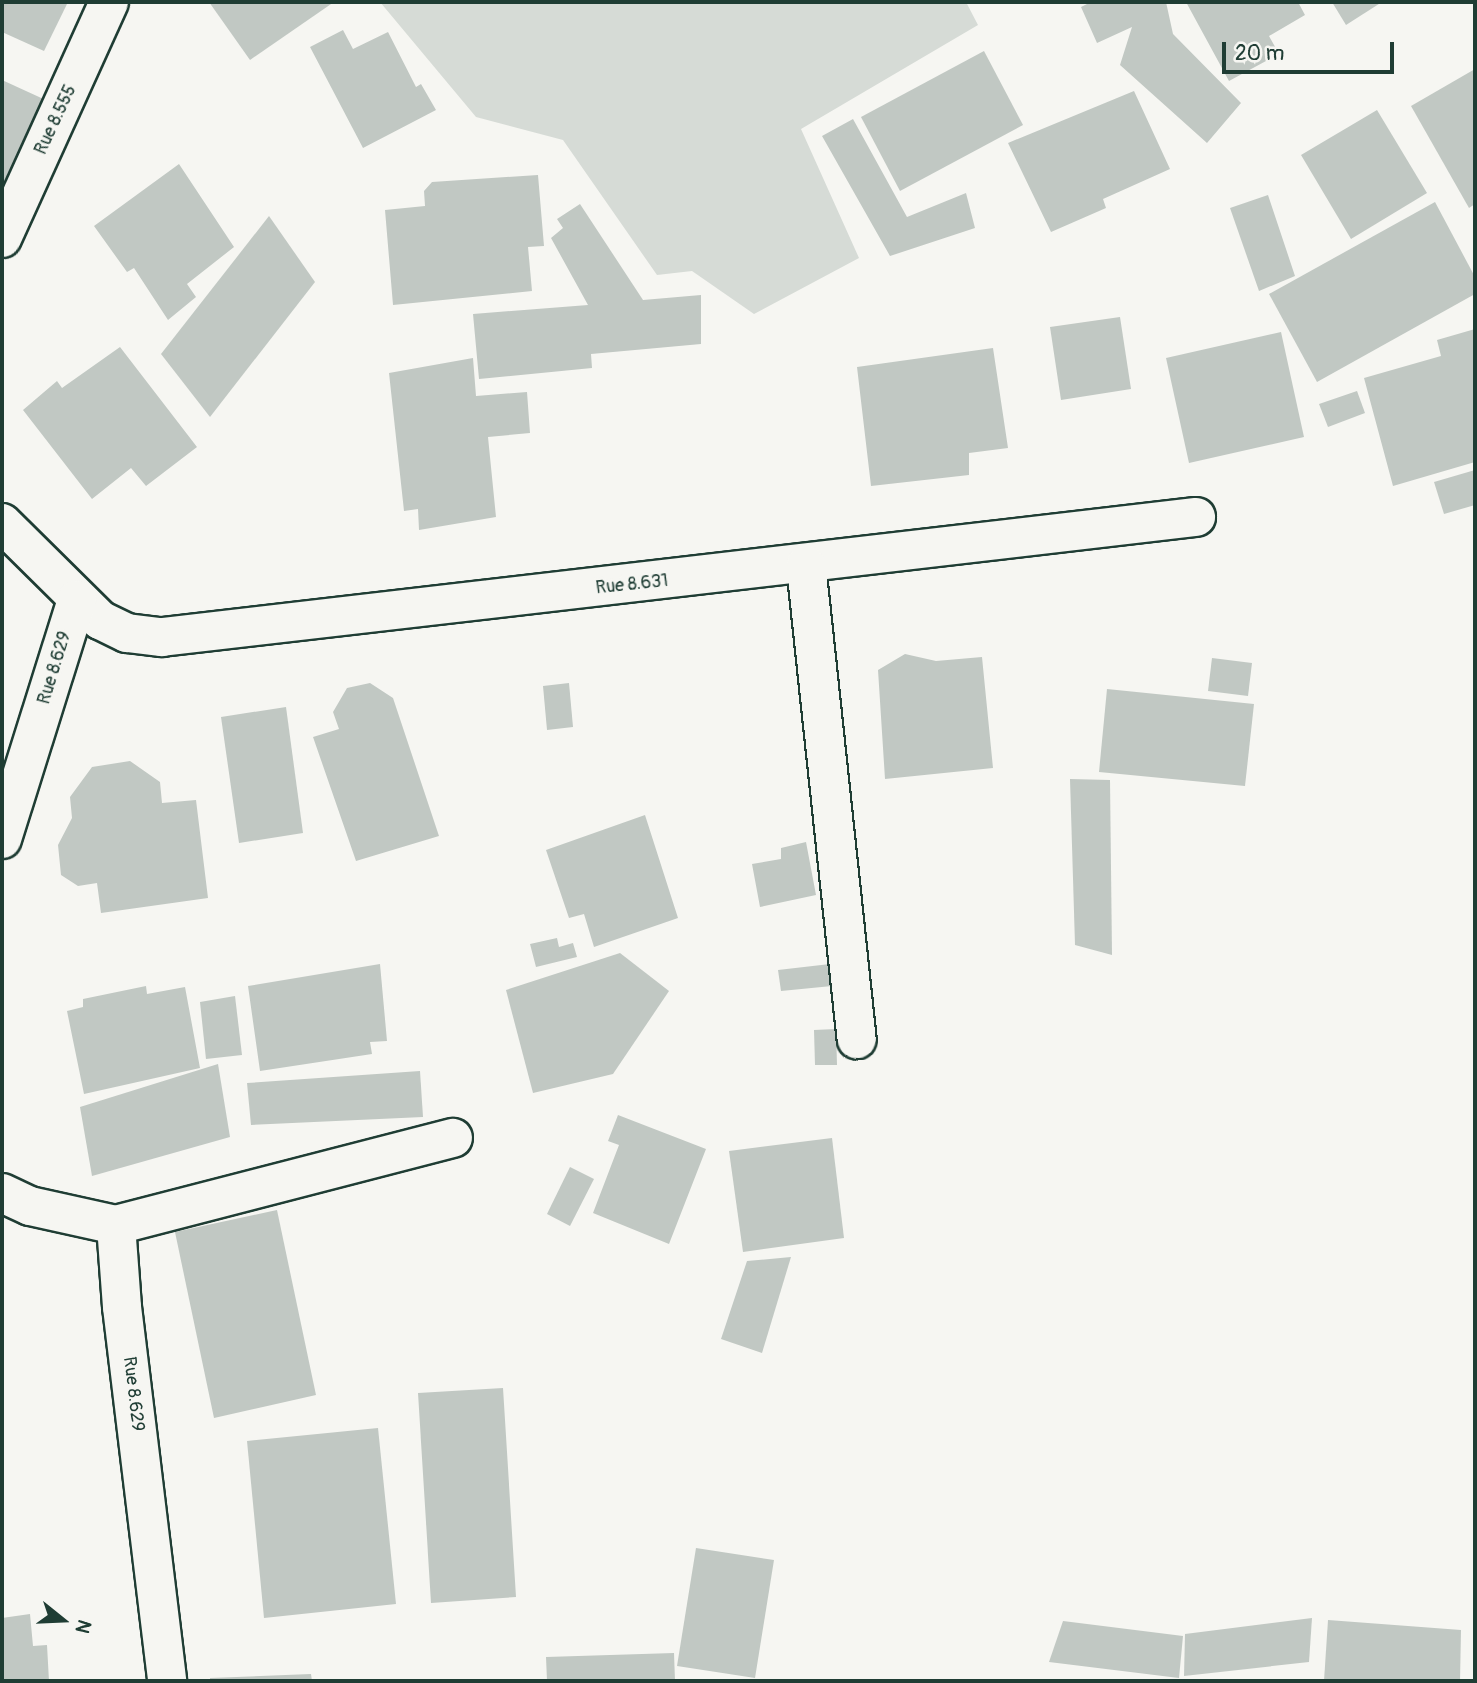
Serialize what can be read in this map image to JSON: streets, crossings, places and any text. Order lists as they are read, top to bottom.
{
  "streets": {
    "street": ["Rue 8.555", "Rue 8.631", "Rue 8.629"]
  },
  "crossings": [
    ["Rue 8.631", "Rue 8.629"]
  ],
  "scale_bar": "20 m",
  "north": "right"
}
